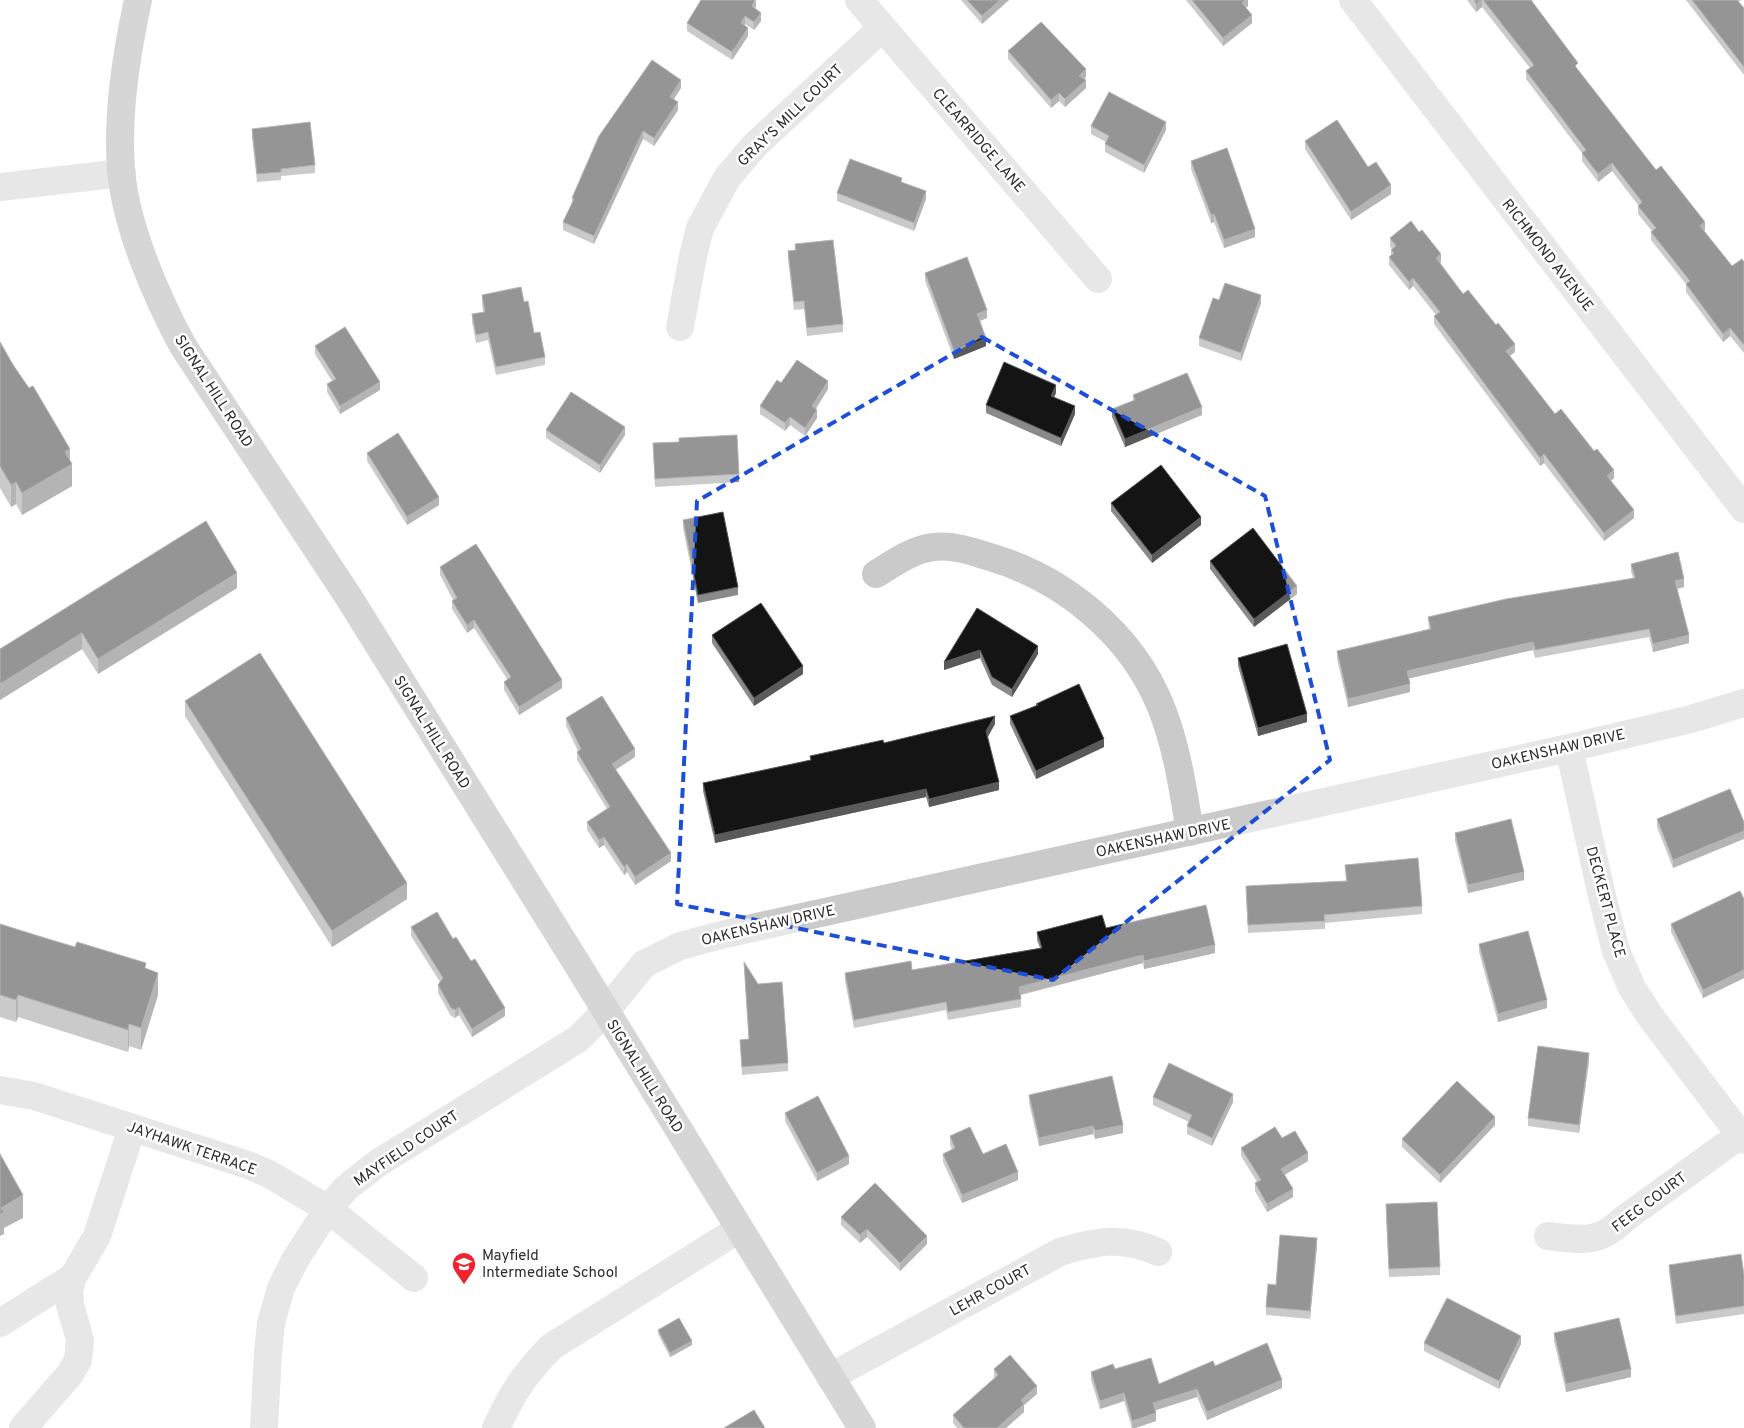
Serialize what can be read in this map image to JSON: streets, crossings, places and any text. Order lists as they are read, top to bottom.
{
  "streets": {
    "main road": ["SIGNAL HILL ROAD"],
    "street": [
      "GRAY'S MILL COURT",
      "CLEARRIDGE LANE",
      "RICHMOND AVENUE",
      "OAKENSHAW DRIVE",
      "DECKERT PLACE",
      "JAYHAWK TERRACE",
      "MAYFIELD COURT",
      "FEEG COURT",
      "LEHR COURT"
    ]
  },
  "crossings": [
    ["GRAY'S MILL COURT", "CLEARRIDGE LANE"],
    ["SIGNAL HILL ROAD", "OAKENSHAW DRIVE"],
    ["SIGNAL HILL ROAD", "MAYFIELD COURT"],
    ["SIGNAL HILL ROAD", "LEHR COURT"],
    ["OAKENSHAW DRIVE", "DECKERT PLACE"],
    ["OAKENSHAW DRIVE", "MAYFIELD COURT"],
    ["DECKERT PLACE", "FEEG COURT"],
    ["JAYHAWK TERRACE", "MAYFIELD COURT"]
  ],
  "places": {
    "school or university": ["Mayfield Intermediate School"]
  }
}
